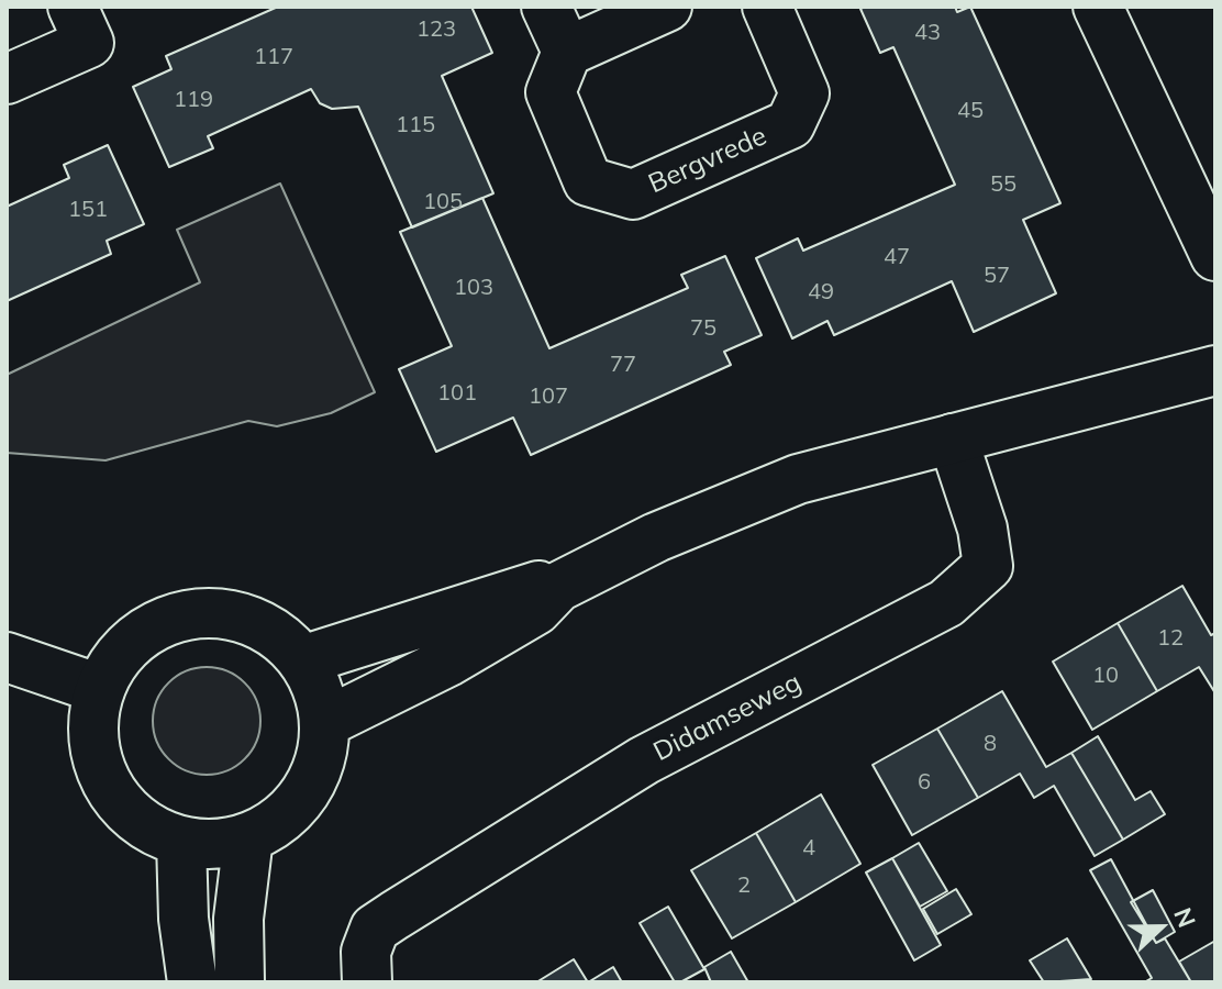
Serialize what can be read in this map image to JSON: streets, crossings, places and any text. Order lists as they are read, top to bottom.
{
  "streets": {
    "street": ["Bergvrede", "Didamseweg"]
  },
  "house_numbers": [
    "123",
    "43",
    "117",
    "119",
    "45",
    "115",
    "55",
    "105",
    "151",
    "47",
    "57",
    "103",
    "49",
    "75",
    "77",
    "101",
    "107",
    "12",
    "10",
    "8",
    "6",
    "4",
    "2"
  ],
  "north": "right"
}
